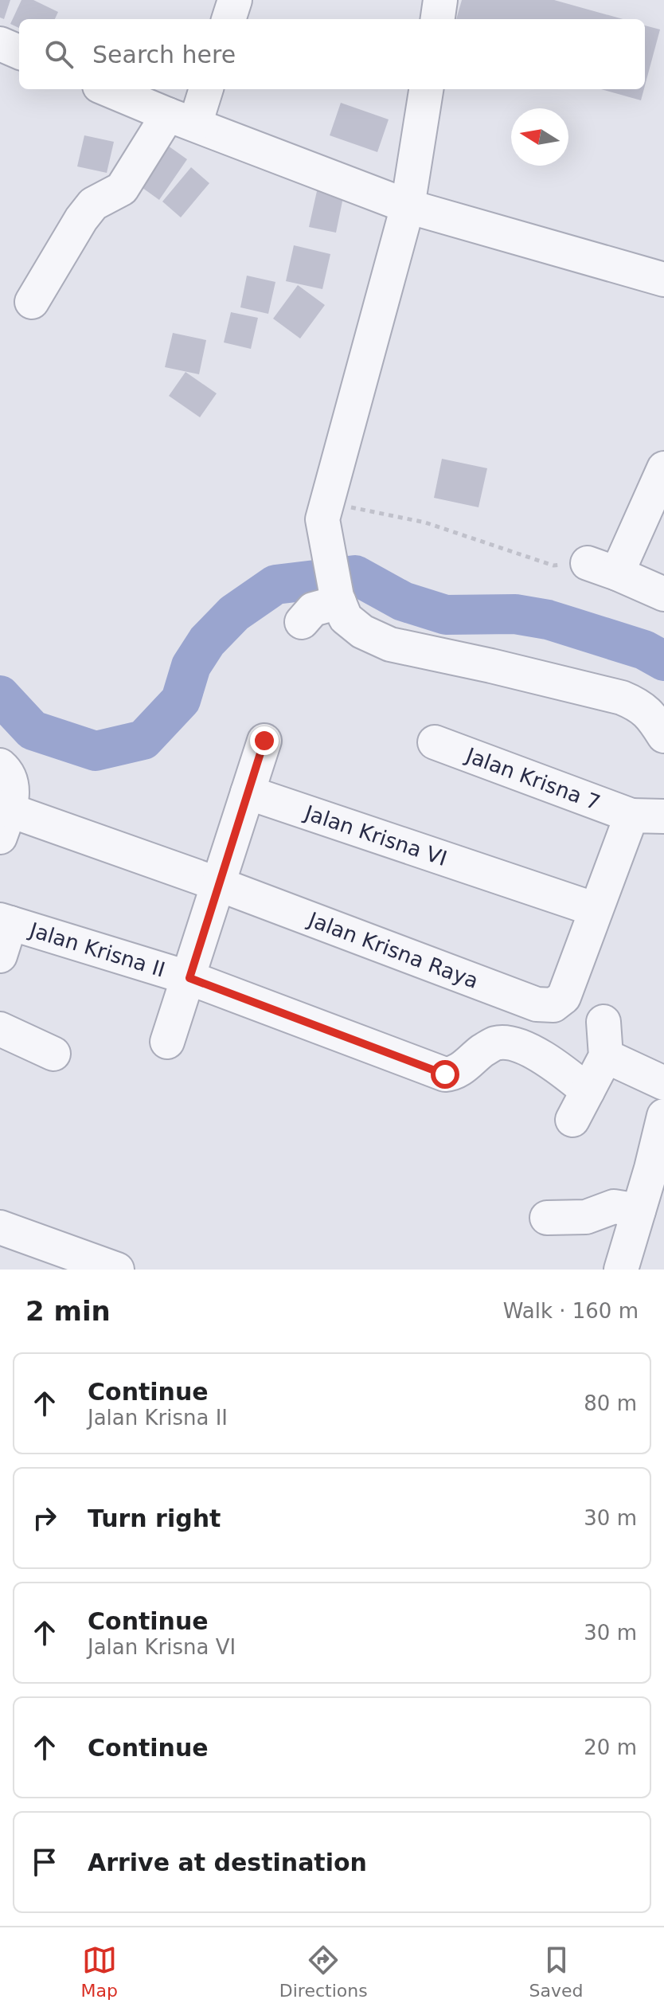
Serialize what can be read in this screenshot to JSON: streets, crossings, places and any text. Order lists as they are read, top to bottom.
{
  "streets": {
    "street": [
      "Jalan Krisna 7",
      "Jalan Krisna VI",
      "Jalan Krisna II",
      "Jalan Krisna Raya"
    ]
  },
  "crossings": [
    ["Jalan Krisna 7", "Jalan Krisna Raya"],
    ["Jalan Krisna VI", "Jalan Krisna Raya"]
  ],
  "north": "left",
  "page": {
    "search": "Search here",
    "heading": ["2 min", "Walk · 160 m"],
    "list": [
      ["Continue", "Jalan Krisna II", "80 m"],
      ["Turn right", "30 m"],
      ["Continue", "Jalan Krisna VI", "30 m"],
      ["Continue", "20 m"],
      "Arrive at destination"
    ],
    "nav": ["Map", "Directions", "Saved"]
  }
}
